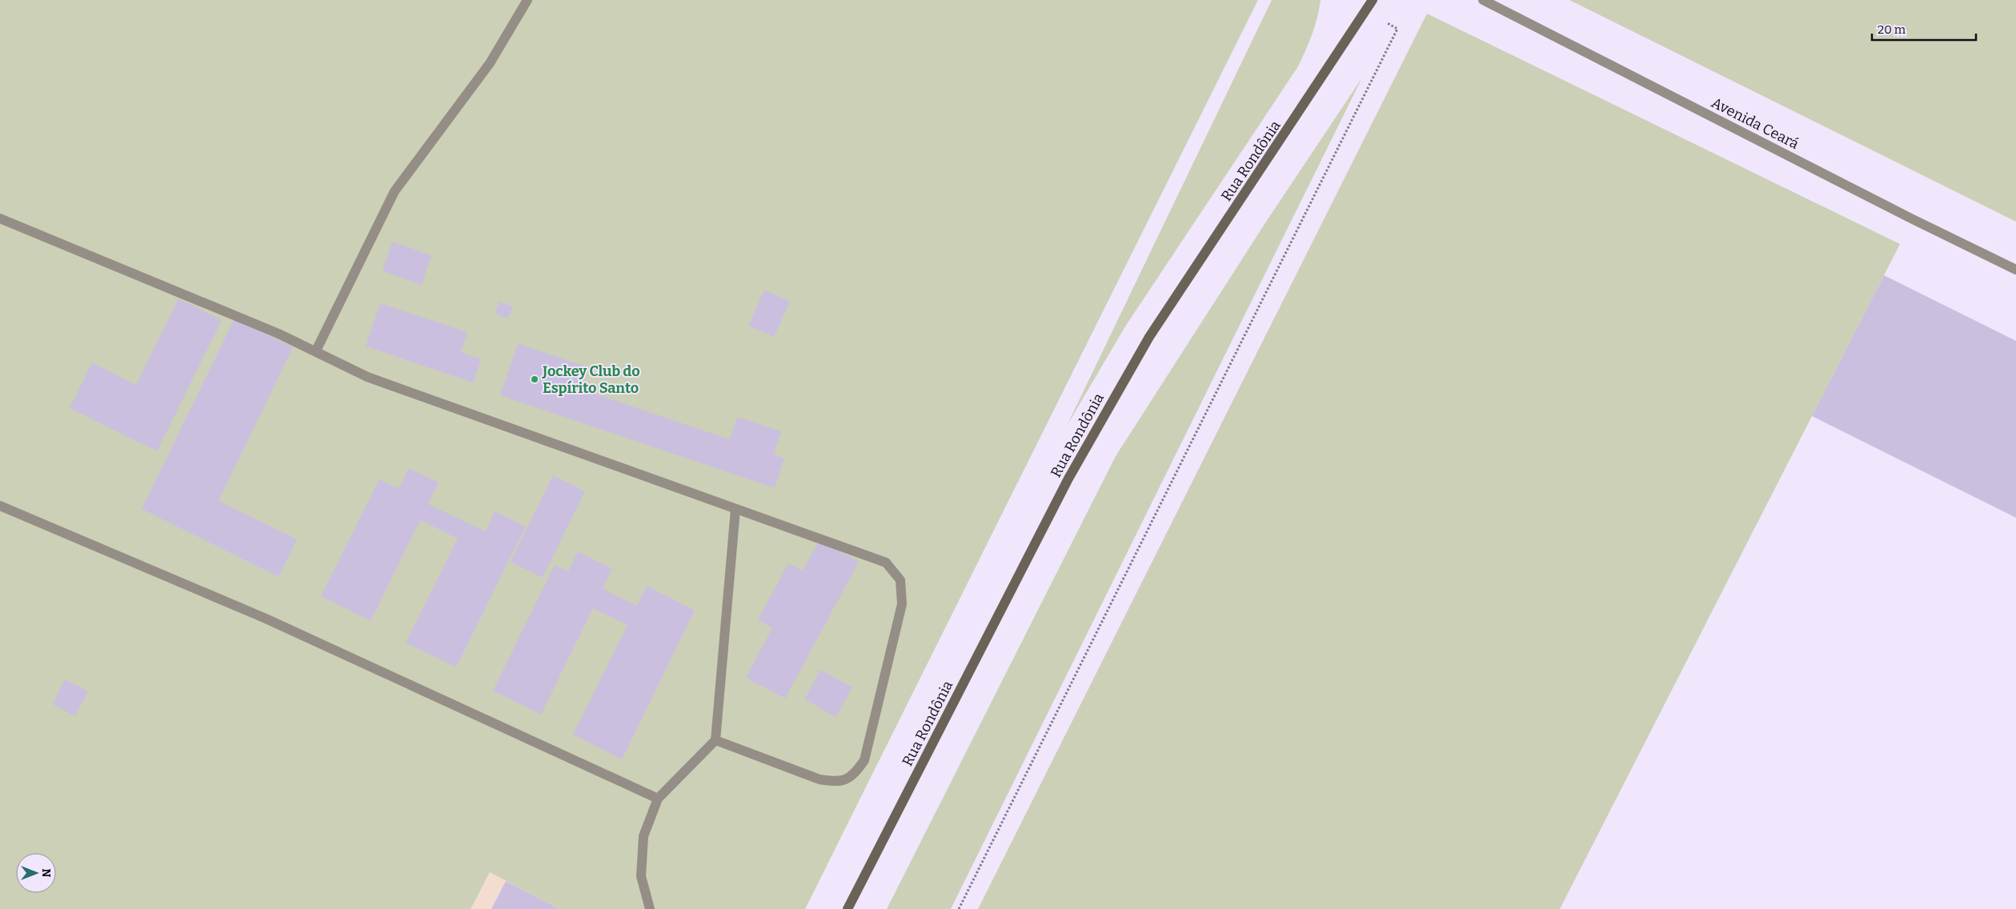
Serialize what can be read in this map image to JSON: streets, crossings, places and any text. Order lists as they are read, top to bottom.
{
  "streets": {
    "street": ["Avenida Ceará", "Rua Rondônia"]
  },
  "places": ["Jockey Club do Espírito Santo"],
  "scale_bar": "20 m",
  "north": "right"
}
